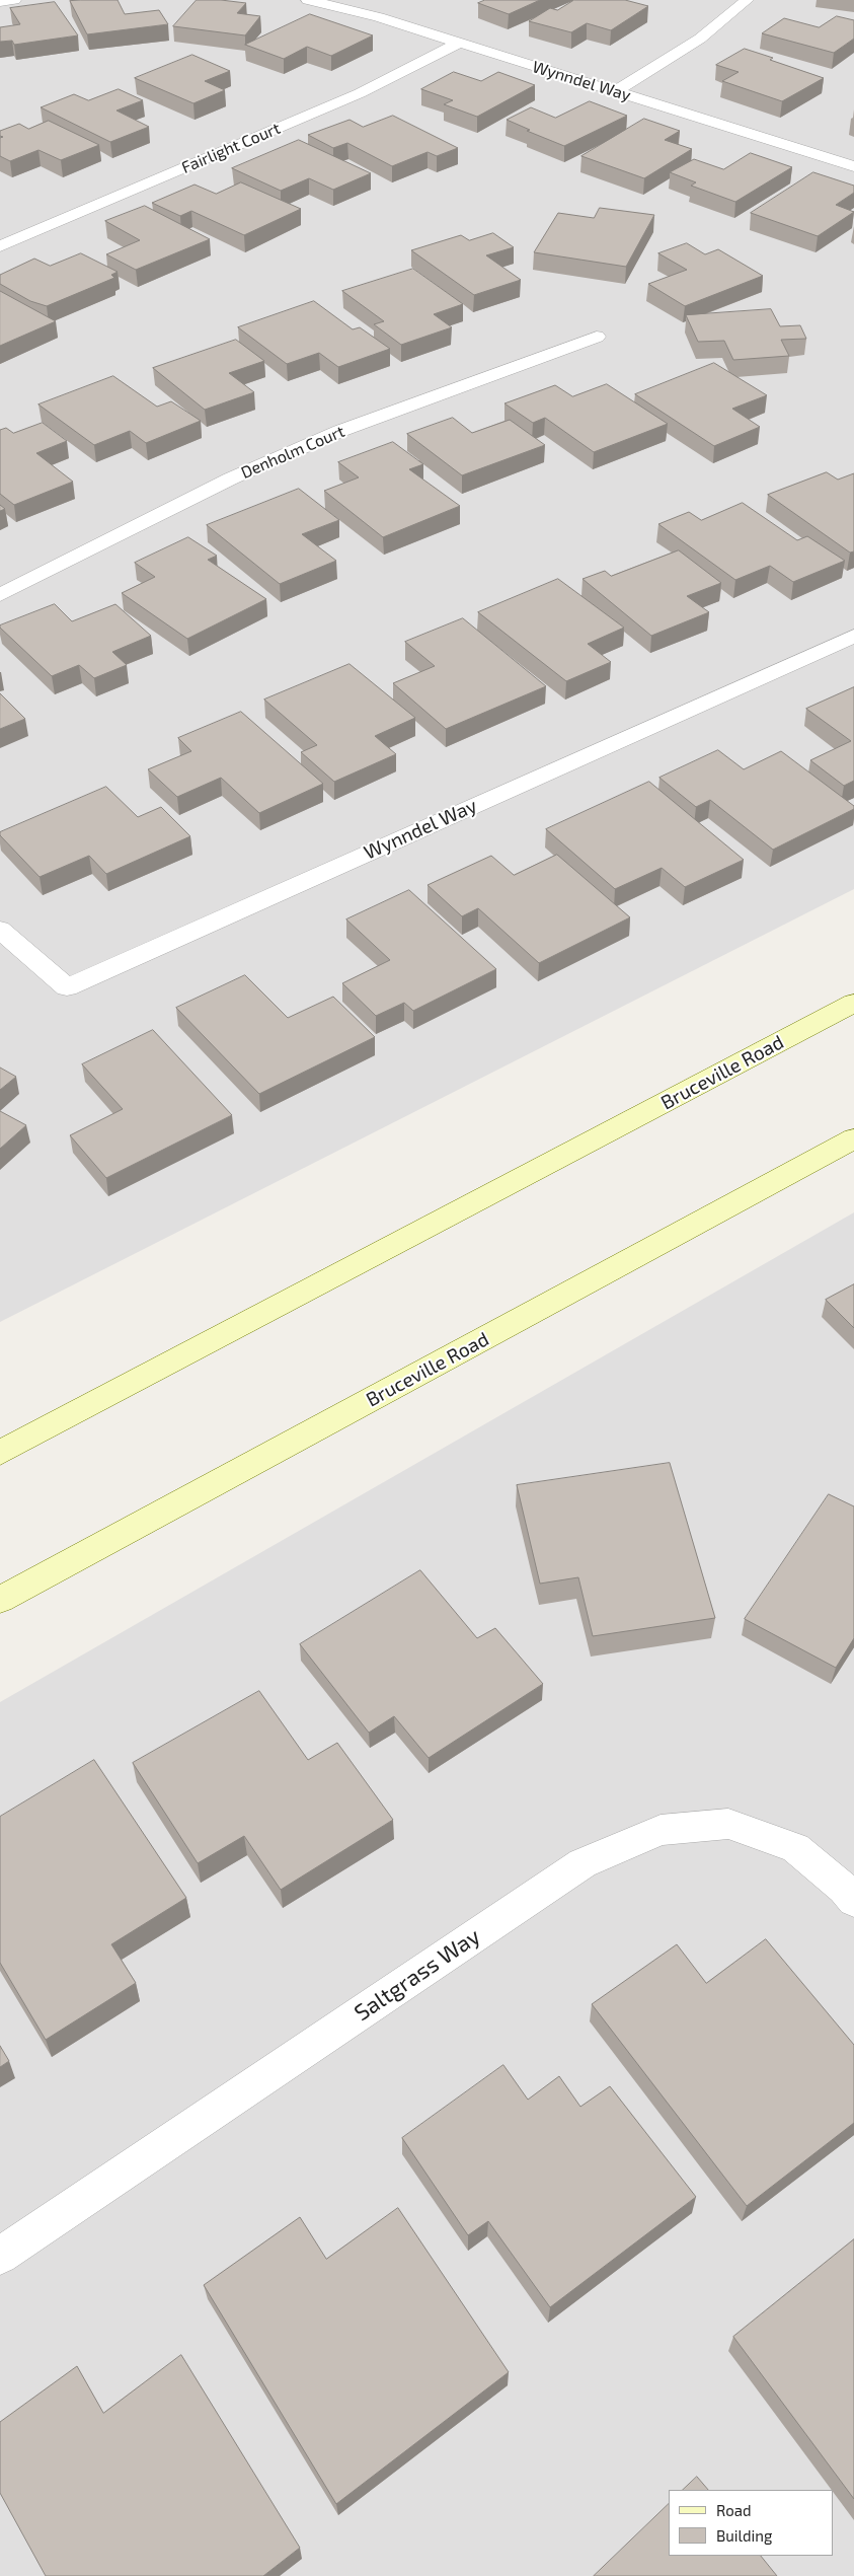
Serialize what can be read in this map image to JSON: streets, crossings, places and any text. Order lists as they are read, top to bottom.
{
  "streets": {
    "main road": ["Bruceville Road"],
    "street": [
      "Wynndel Way",
      "Fairlight Court",
      "Denholm Court",
      "Saltgrass Way"
    ]
  },
  "crossings": [
    ["Wynndel Way", "Fairlight Court"]
  ],
  "legend": ["Road", "Building"]
}
